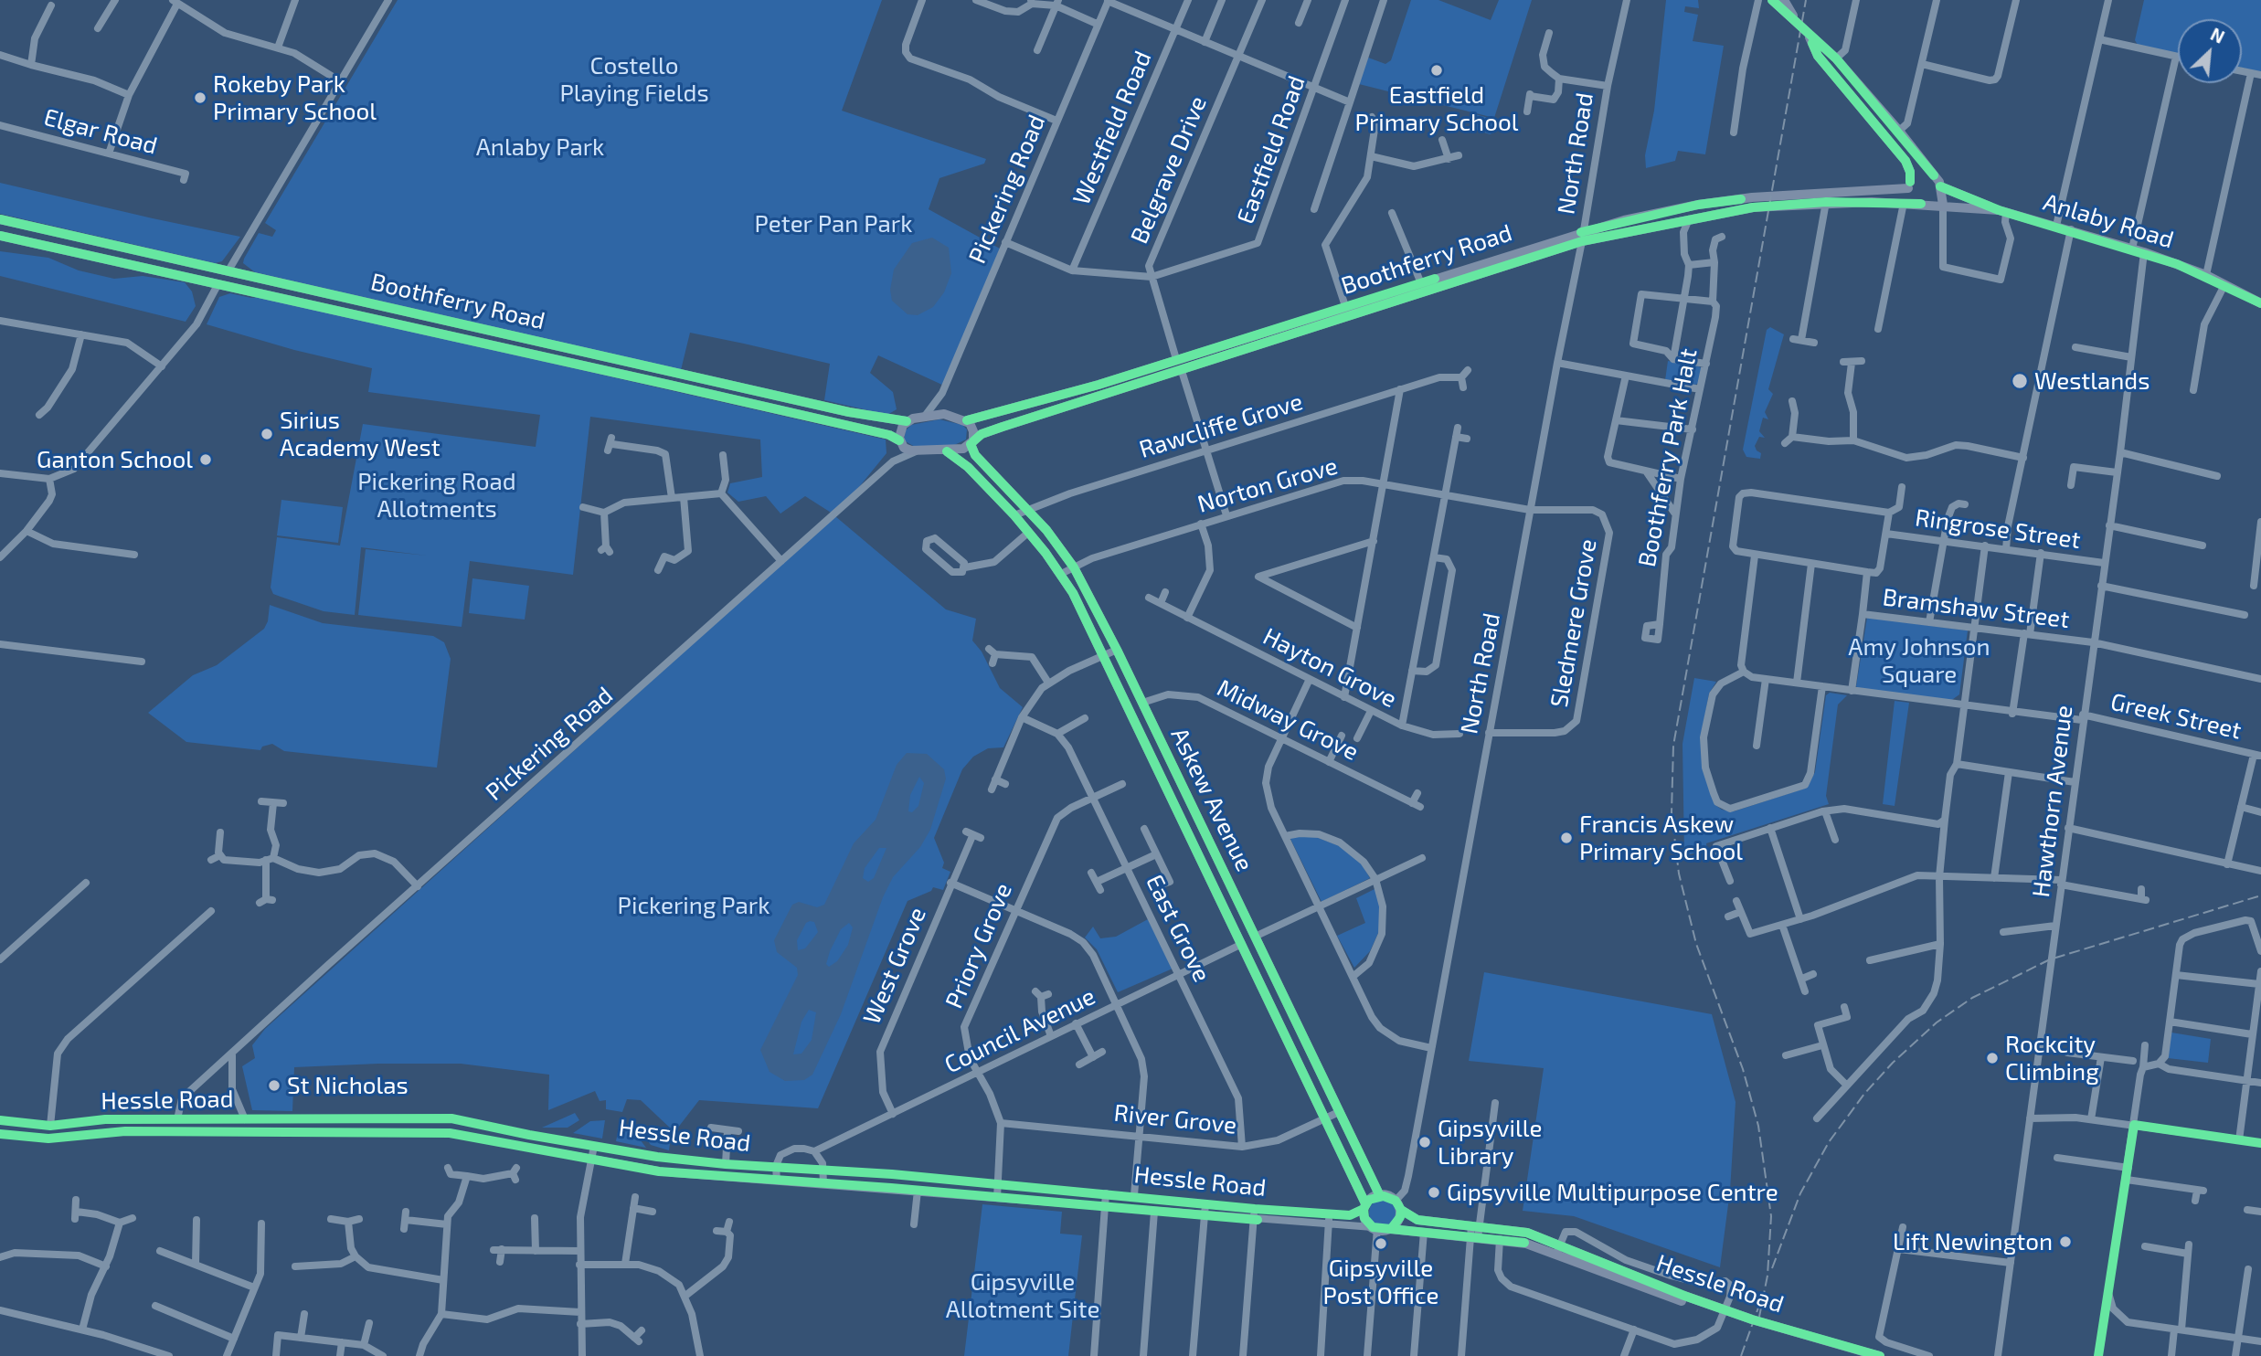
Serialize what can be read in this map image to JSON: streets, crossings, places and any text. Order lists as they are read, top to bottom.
{
  "streets": {
    "main road": [
      "Anlaby Road",
      "Boothferry Road",
      "Askew Avenue",
      "Hessle Road"
    ],
    "street": [
      "Westfield Road",
      "Elgar Road",
      "Eastfield Road",
      "North Road",
      "Belgrave Drive",
      "Pickering Road",
      "Rawcliffe Grove",
      "Boothferry Park Halt",
      "Norton Grove",
      "Ringrose Street",
      "Bramshaw Street",
      "Sledmere Grove",
      "Hayton Grove",
      "Greek Street",
      "Midway Grove",
      "Hawthorn Avenue",
      "East Grove",
      "Priory Grove",
      "West Grove",
      "Council Avenue",
      "River Grove"
    ]
  },
  "crossings": [
    ["Eastfield Road", "Belgrave Drive"],
    ["North Road", "Boothferry Road"],
    ["North Road", "Norton Grove"],
    ["North Road", "Sledmere Grove"],
    ["North Road", "Askew Avenue"],
    ["North Road", "Hessle Road"],
    ["Belgrave Drive", "Boothferry Road"],
    ["Pickering Road", "Boothferry Road"],
    ["Pickering Road", "Hessle Road"],
    ["Anlaby Road", "Boothferry Road"],
    ["Anlaby Road", "Hawthorn Avenue"],
    ["Boothferry Road", "Askew Avenue"],
    ["Rawcliffe Grove", "Askew Avenue"],
    ["Norton Grove", "Sledmere Grove"],
    ["Norton Grove", "Askew Avenue"],
    ["Ringrose Street", "Hawthorn Avenue"],
    ["Bramshaw Street", "Greek Street"],
    ["Bramshaw Street", "Hawthorn Avenue"],
    ["Greek Street", "Hawthorn Avenue"],
    ["Midway Grove", "Askew Avenue"],
    ["Askew Avenue", "Council Avenue"],
    ["Askew Avenue", "Hessle Road"],
    ["Askew Avenue", "River Grove"],
    ["East Grove", "Priory Grove"],
    ["East Grove", "Council Avenue"],
    ["East Grove", "River Grove"],
    ["Priory Grove", "Council Avenue"],
    ["Priory Grove", "Hessle Road"],
    ["Priory Grove", "River Grove"],
    ["West Grove", "Council Avenue"],
    ["Council Avenue", "Hessle Road"]
  ],
  "parks": [
    "Costello Playing Fields",
    "Anlaby Park",
    "Peter Pan Park",
    "Pickering Road Allotments",
    "Amy Johnson Square",
    "Pickering Park",
    "Gipsyville Allotment Site"
  ],
  "places": [
    "Eastfield Primary School",
    "Rokeby Park Primary School",
    "Westlands",
    "Sirius Academy West",
    "Ganton School",
    "Francis Askew Primary School",
    "Rockcity Climbing",
    "St Nicholas",
    "Gipsyville Library",
    "Gipsyville Multipurpose Centre",
    "Lift Newington",
    "Gipsyville Post Office"
  ],
  "north": "top right"
}
